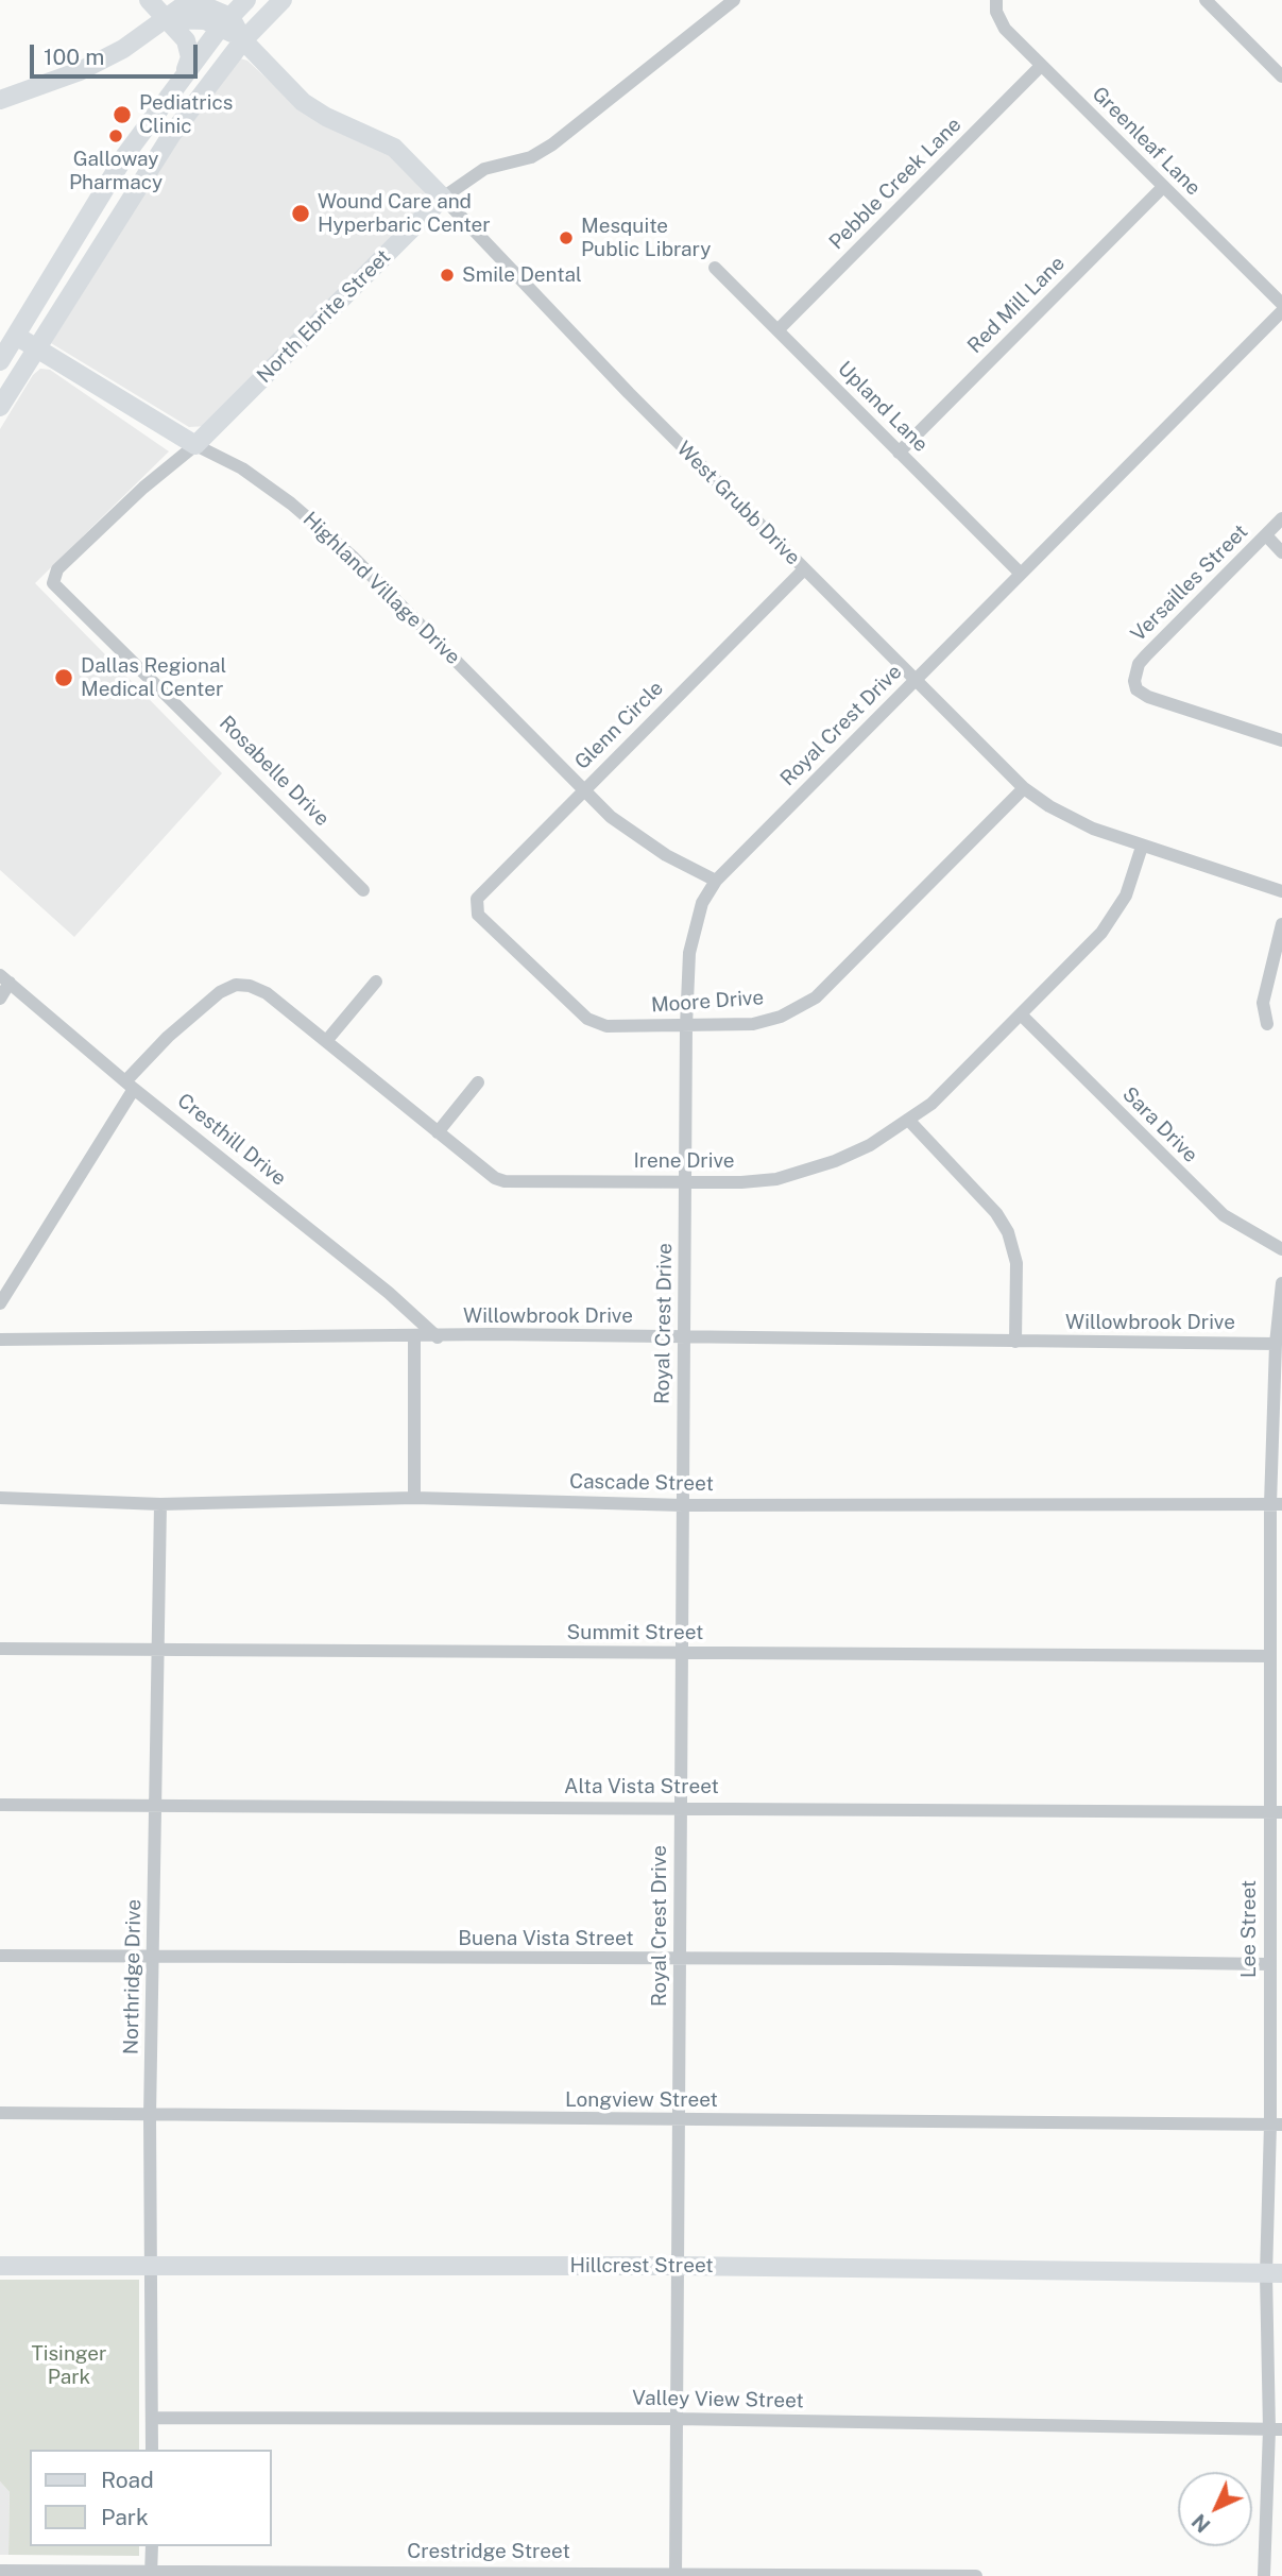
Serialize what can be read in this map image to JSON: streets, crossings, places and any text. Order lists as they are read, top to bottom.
{
  "streets": {
    "street": [
      "Greenleaf Lane",
      "Pebble Creek Lane",
      "Red Mill Lane",
      "North Ebrite Street",
      "Upland Lane",
      "West Grubb Drive",
      "Versailles Street",
      "Highland Village Drive",
      "Glenn Circle",
      "Royal Crest Drive",
      "Rosabelle Drive",
      "Moore Drive",
      "Sara Drive",
      "Cresthill Drive",
      "Irene Drive",
      "Willowbrook Drive",
      "Cascade Street",
      "Summit Street",
      "Alta Vista Street",
      "Lee Street",
      "Buena Vista Street",
      "Northridge Drive",
      "Longview Street",
      "Hillcrest Street",
      "Valley View Street",
      "Crestridge Street"
    ]
  },
  "crossings": [
    ["Greenleaf Lane", "Pebble Creek Lane"],
    ["Greenleaf Lane", "Red Mill Lane"],
    ["Pebble Creek Lane", "Upland Lane"],
    ["Red Mill Lane", "Upland Lane"],
    ["North Ebrite Street", "West Grubb Drive"],
    ["North Ebrite Street", "Highland Village Drive"],
    ["North Ebrite Street", "Rosabelle Drive"],
    ["Upland Lane", "Royal Crest Drive"],
    ["West Grubb Drive", "Glenn Circle"],
    ["West Grubb Drive", "Royal Crest Drive"],
    ["West Grubb Drive", "Moore Drive"],
    ["West Grubb Drive", "Irene Drive"],
    ["Highland Village Drive", "Glenn Circle"],
    ["Highland Village Drive", "Royal Crest Drive"],
    ["Glenn Circle", "Moore Drive"],
    ["Royal Crest Drive", "Moore Drive"],
    ["Royal Crest Drive", "Irene Drive"],
    ["Royal Crest Drive", "Willowbrook Drive"],
    ["Royal Crest Drive", "Cascade Street"],
    ["Royal Crest Drive", "Summit Street"],
    ["Royal Crest Drive", "Alta Vista Street"],
    ["Royal Crest Drive", "Buena Vista Street"],
    ["Royal Crest Drive", "Longview Street"],
    ["Royal Crest Drive", "Hillcrest Street"],
    ["Royal Crest Drive", "Valley View Street"],
    ["Royal Crest Drive", "Crestridge Street"],
    ["Sara Drive", "Irene Drive"],
    ["Cresthill Drive", "Irene Drive"],
    ["Cresthill Drive", "Willowbrook Drive"],
    ["Willowbrook Drive", "Lee Street"],
    ["Cascade Street", "Lee Street"],
    ["Cascade Street", "Northridge Drive"],
    ["Summit Street", "Lee Street"],
    ["Summit Street", "Northridge Drive"],
    ["Alta Vista Street", "Lee Street"],
    ["Alta Vista Street", "Northridge Drive"],
    ["Lee Street", "Buena Vista Street"],
    ["Lee Street", "Longview Street"],
    ["Lee Street", "Hillcrest Street"],
    ["Lee Street", "Valley View Street"],
    ["Buena Vista Street", "Northridge Drive"],
    ["Northridge Drive", "Longview Street"],
    ["Northridge Drive", "Hillcrest Street"],
    ["Northridge Drive", "Valley View Street"]
  ],
  "parks": ["Tisinger Park"],
  "places": [
    "Pediatrics Clinic",
    "Galloway Pharmacy",
    "Wound Care and Hyperbaric Center",
    "Mesquite Public Library",
    "Smile Dental",
    "Dallas Regional Medical Center"
  ],
  "legend": ["Road", "Park"],
  "scale_bar": "100 m",
  "north": "bottom left"
}
